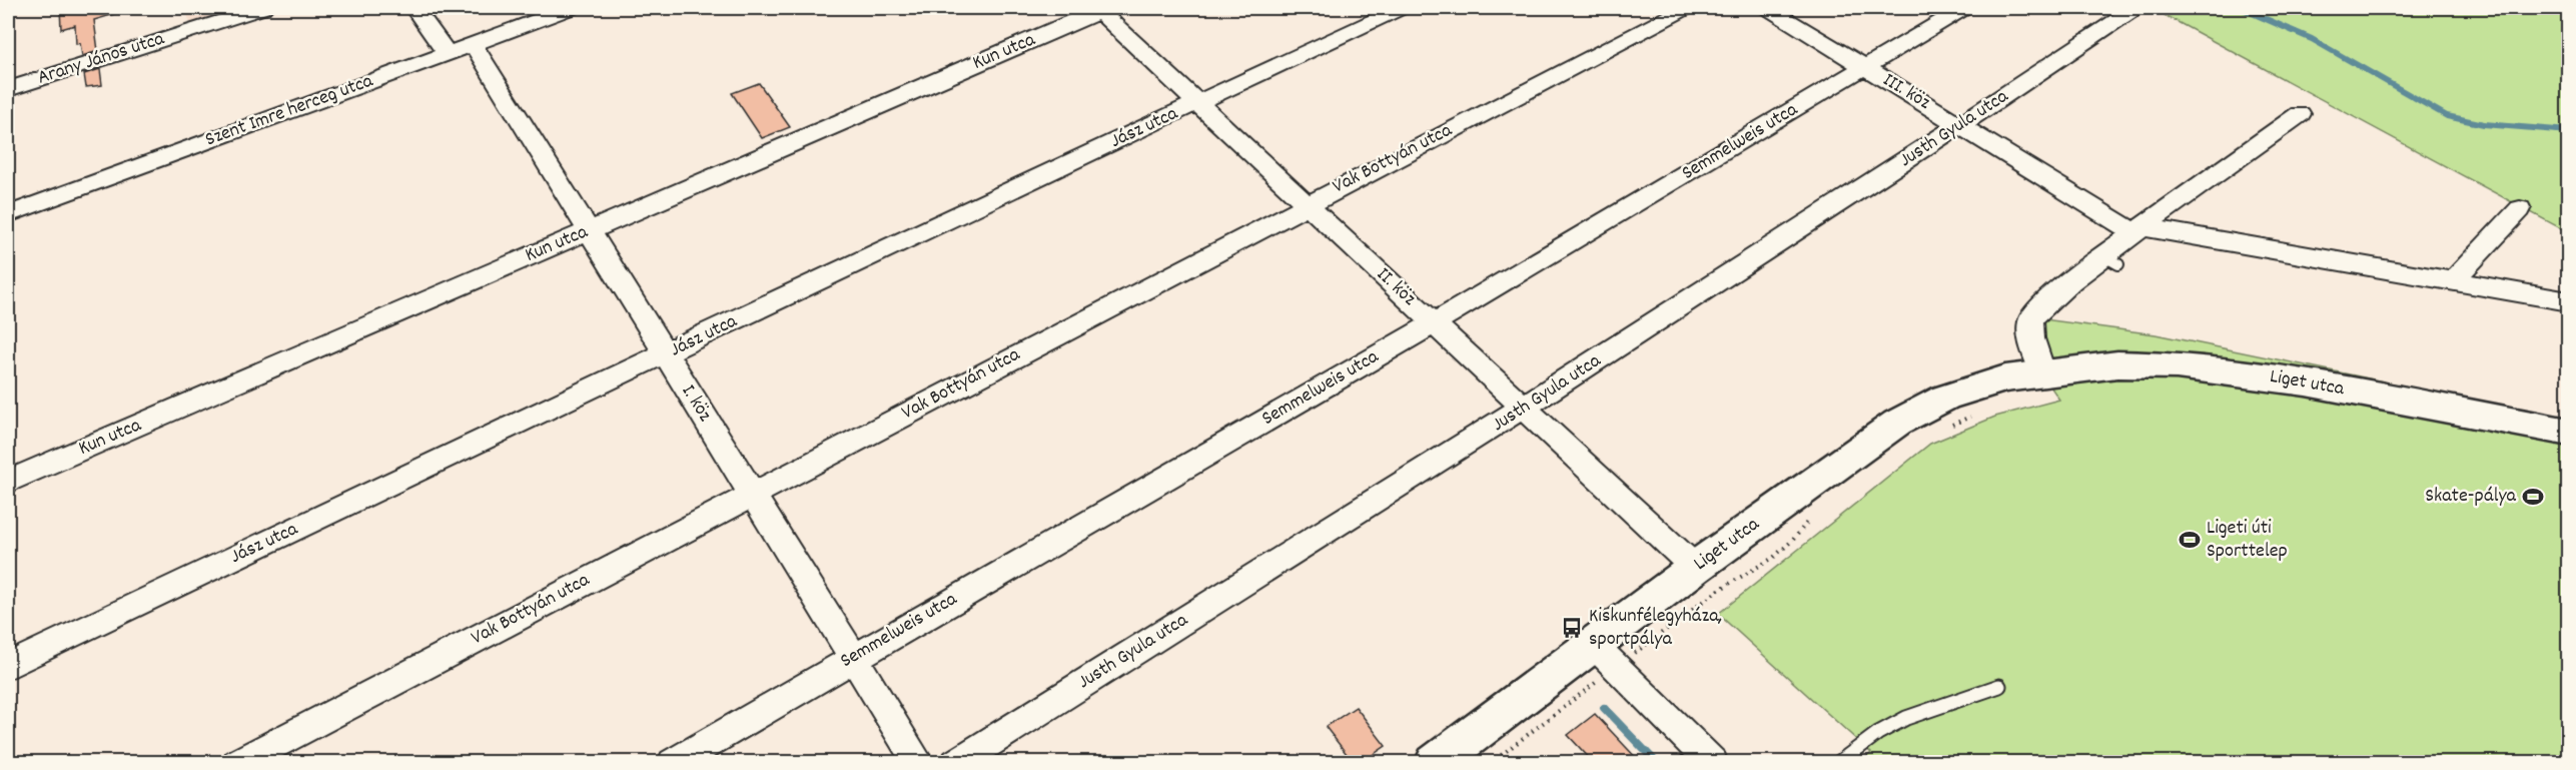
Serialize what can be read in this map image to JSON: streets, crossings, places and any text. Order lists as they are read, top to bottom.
{
  "streets": {
    "main road": ["Liget utca"],
    "street": [
      "Kun utca",
      "Arany János utca",
      "III. köz",
      "Szent Imre herceg utca",
      "Jász utca",
      "Justh Gyula utca",
      "Semmelweis utca",
      "Vak Bottyán utca",
      "II. köz",
      "I. köz"
    ]
  },
  "crossings": [
    ["Kun utca", "II. köz"],
    ["Kun utca", "I. köz"],
    ["III. köz", "Justh Gyula utca"],
    ["III. köz", "Semmelweis utca"],
    ["Szent Imre herceg utca", "I. köz"],
    ["Jász utca", "II. köz"],
    ["Jász utca", "I. köz"],
    ["Justh Gyula utca", "II. köz"],
    ["Semmelweis utca", "II. köz"],
    ["Semmelweis utca", "I. köz"],
    ["Vak Bottyán utca", "II. köz"],
    ["Vak Bottyán utca", "I. köz"],
    ["II. köz", "Liget utca"]
  ],
  "places": {
    "sports": ["Skate-pálya", "Ligeti úti Sporttelep"],
    "bus stop": ["Kiskunfélegyháza, sportpálya"]
  }
}
